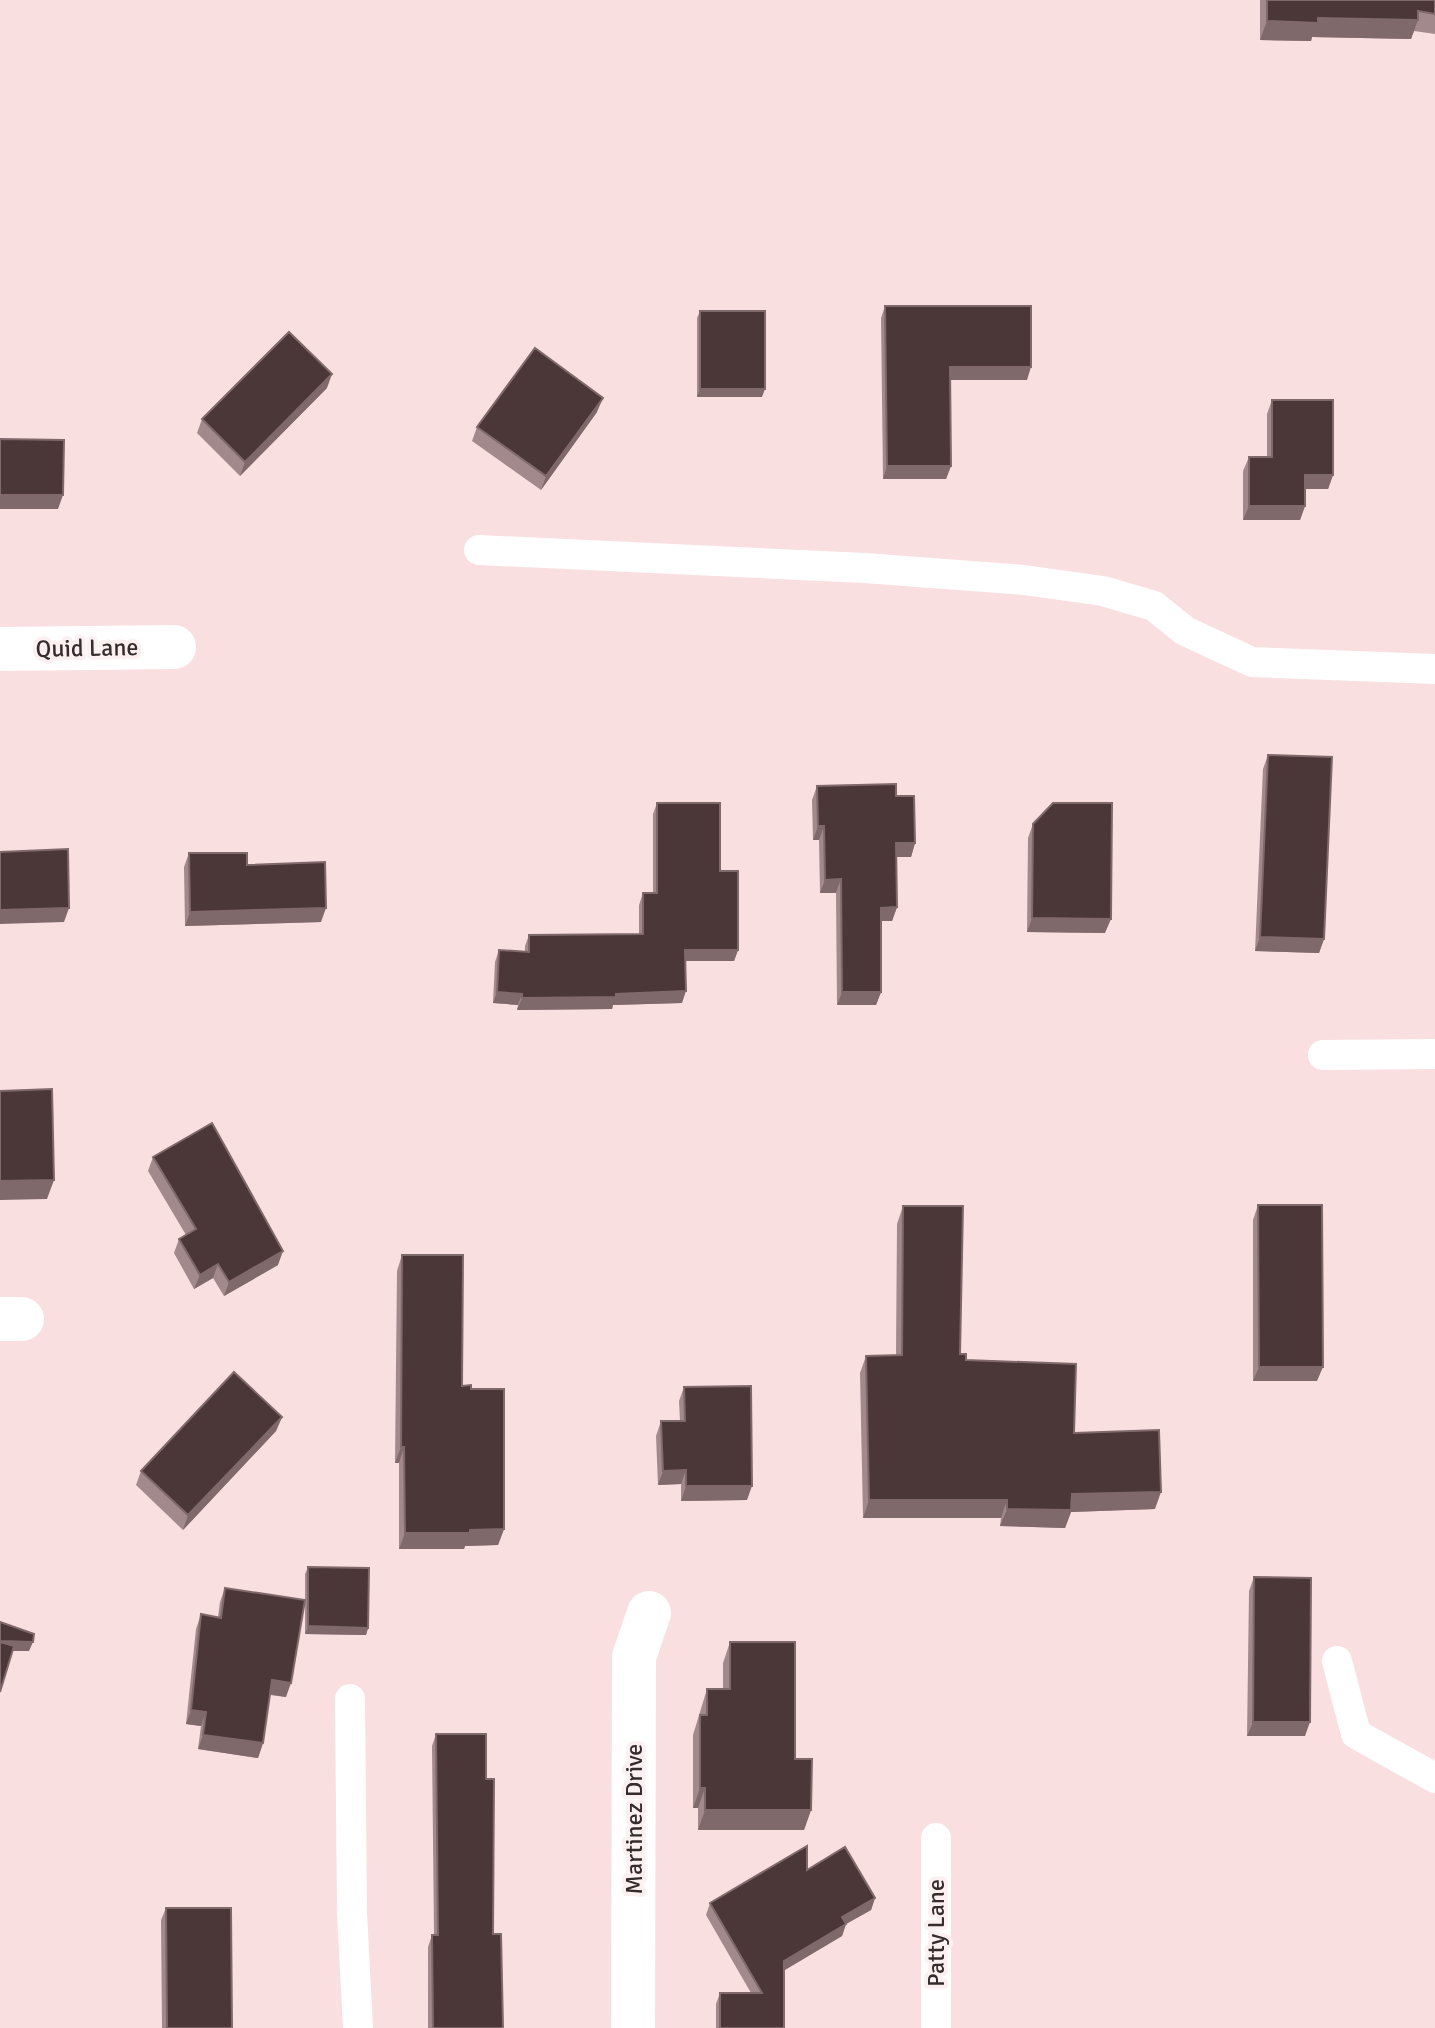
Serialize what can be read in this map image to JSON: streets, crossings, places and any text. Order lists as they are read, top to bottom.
{
  "streets": {
    "street": ["Quid Lane", "Martinez Drive"],
    "lane": ["Patty Lane"]
  }
}
